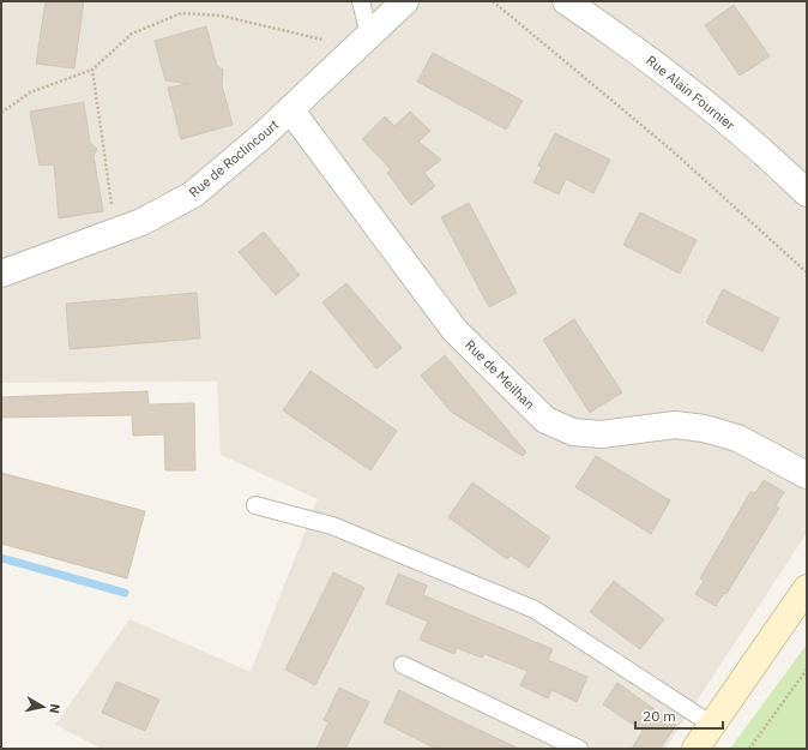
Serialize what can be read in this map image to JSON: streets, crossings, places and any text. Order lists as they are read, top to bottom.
{
  "streets": {
    "street": ["Rue Alain Fournier", "Rue de Roclincourt", "Rue de Meilhan"]
  },
  "crossings": [
    ["Rue de Roclincourt", "Rue de Meilhan"]
  ],
  "scale_bar": "20 m",
  "north": "right"
}
